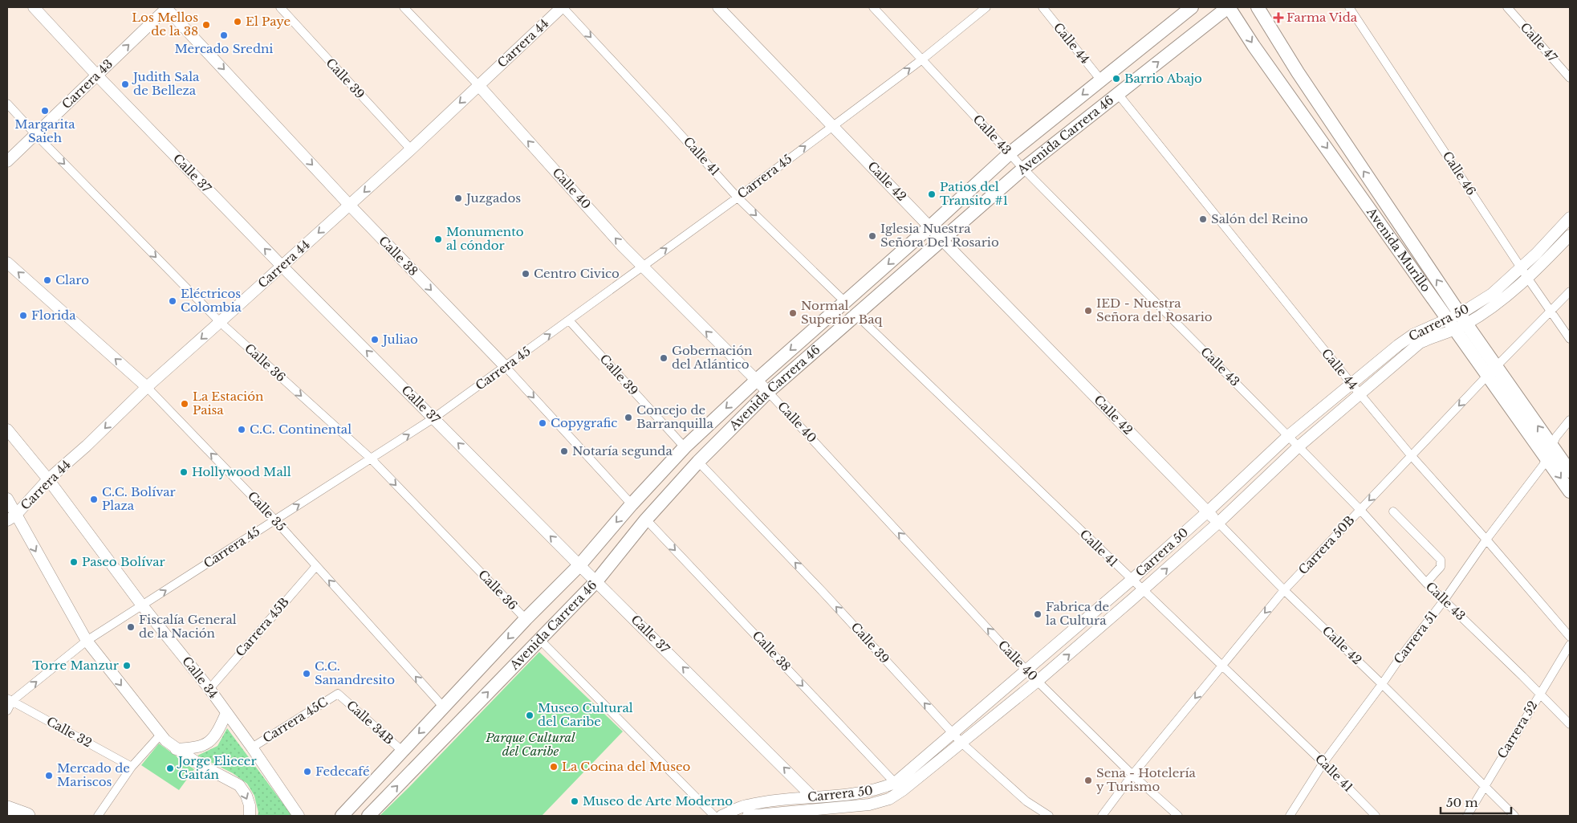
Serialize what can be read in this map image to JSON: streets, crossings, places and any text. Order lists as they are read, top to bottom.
{
  "streets": {
    "main road": ["Avenida Carrera 46", "Avenida Murillo"],
    "street": [
      "Calle 47",
      "Carrera 44",
      "Calle 44",
      "Calle 39",
      "Carrera 43",
      "Calle 43",
      "Calle 41",
      "Calle 37",
      "Calle 46",
      "Carrera 45",
      "Calle 42",
      "Calle 40",
      "Calle 38",
      "Carrera 50",
      "Calle 36",
      "Calle 35",
      "Carrera 50B",
      "Carrera 45B",
      "Carrera 51",
      "Calle 34",
      "Carrera 45C",
      "Calle 34B",
      "Carrera 52",
      "Calle 32"
    ]
  },
  "crossings": [
    ["Carrera 44", "Calle 39"],
    ["Carrera 44", "Calle 41"],
    ["Carrera 44", "Calle 37"],
    ["Carrera 44", "Calle 40"],
    ["Carrera 44", "Calle 38"],
    ["Carrera 44", "Calle 36"],
    ["Carrera 44", "Calle 35"],
    ["Carrera 44", "Calle 34"],
    ["Calle 44", "Avenida Carrera 46"],
    ["Calle 44", "Carrera 50"],
    ["Calle 44", "Carrera 50B"],
    ["Calle 44", "Carrera 51"],
    ["Calle 39", "Avenida Carrera 46"],
    ["Calle 39", "Carrera 45"],
    ["Calle 39", "Carrera 50"],
    ["Carrera 43", "Calle 37"],
    ["Carrera 43", "Calle 38"],
    ["Carrera 43", "Calle 36"],
    ["Calle 43", "Avenida Carrera 46"],
    ["Calle 43", "Carrera 45"],
    ["Calle 43", "Carrera 50"],
    ["Calle 43", "Carrera 50B"],
    ["Calle 43", "Carrera 51"],
    ["Calle 43", "Carrera 52"],
    ["Avenida Carrera 46", "Calle 41"],
    ["Avenida Carrera 46", "Calle 37"],
    ["Avenida Carrera 46", "Calle 42"],
    ["Avenida Carrera 46", "Calle 40"],
    ["Avenida Carrera 46", "Avenida Murillo"],
    ["Avenida Carrera 46", "Calle 38"],
    ["Avenida Carrera 46", "Calle 36"],
    ["Avenida Carrera 46", "Calle 35"],
    ["Avenida Carrera 46", "Calle 34B"],
    ["Calle 41", "Carrera 45"],
    ["Calle 41", "Carrera 50"],
    ["Calle 41", "Carrera 50B"],
    ["Calle 41", "Carrera 51"],
    ["Calle 37", "Carrera 45"],
    ["Calle 37", "Carrera 50"],
    ["Calle 46", "Carrera 50"],
    ["Calle 46", "Carrera 50B"],
    ["Carrera 45", "Calle 42"],
    ["Carrera 45", "Calle 40"],
    ["Carrera 45", "Calle 38"],
    ["Carrera 45", "Calle 36"],
    ["Carrera 45", "Calle 35"],
    ["Carrera 45", "Calle 34"],
    ["Carrera 45", "Calle 32"],
    ["Calle 42", "Carrera 50"],
    ["Calle 42", "Carrera 50B"],
    ["Calle 42", "Carrera 51"],
    ["Calle 42", "Carrera 52"],
    ["Calle 40", "Carrera 50"],
    ["Calle 40", "Carrera 50B"],
    ["Avenida Murillo", "Carrera 50"],
    ["Avenida Murillo", "Carrera 50B"],
    ["Avenida Murillo", "Carrera 51"],
    ["Calle 38", "Carrera 50"],
    ["Calle 35", "Carrera 45B"],
    ["Carrera 45B", "Calle 34"],
    ["Calle 34", "Carrera 45C"],
    ["Carrera 45C", "Calle 34B"]
  ],
  "one_way": [
    "Carrera 44",
    "Calle 39",
    "Carrera 43",
    "Calle 41",
    "Calle 37",
    "Carrera 45",
    "Calle 40",
    "Calle 38",
    "Calle 36",
    "Calle 35",
    "Carrera 50B"
  ],
  "parks": ["Parque Cultural del Caribe"],
  "places": {
    "health": ["Farma Vida"],
    "other": [
      "El Paye",
      "Los Mellos de la 38",
      "Mercado Sredni",
      "Barrio Abajo",
      "Judith Sala de Belleza",
      "Margarita Saieh",
      "Patios del Transito #1",
      "Juzgados",
      "Salón del Reino",
      "Iglesia Nuestra Señora Del Rosario",
      "Monumento al cóndor",
      "Centro Civico",
      "Claro",
      "Eléctricos Colombia",
      "IED - Nuestra Señora del Rosario",
      "Normal Superior Baq",
      "Florida",
      "Juliao",
      "Gobernación del Atlántico",
      "La Estación Paisa",
      "Concejo de Barranquilla",
      "Copygrafic",
      "C.C. Continental",
      "Notaría segunda",
      "Hollywood Mall",
      "C.C. Bolívar Plaza",
      "Paseo Bolívar",
      "Fabrica de la Cultura",
      "Fiscalía General de la Nación",
      "Torre Manzur",
      "C.C. Sanandresito",
      "Museo Cultural del Caribe",
      "La Cocina del Museo",
      "Jorge Eliecer Gaitán",
      "Fedecafé",
      "Mercado de Mariscos",
      "Sena - Hotelería y Turismo",
      "Museo de Arte Moderno"
    ]
  },
  "scale_bar": "50 m"
}
